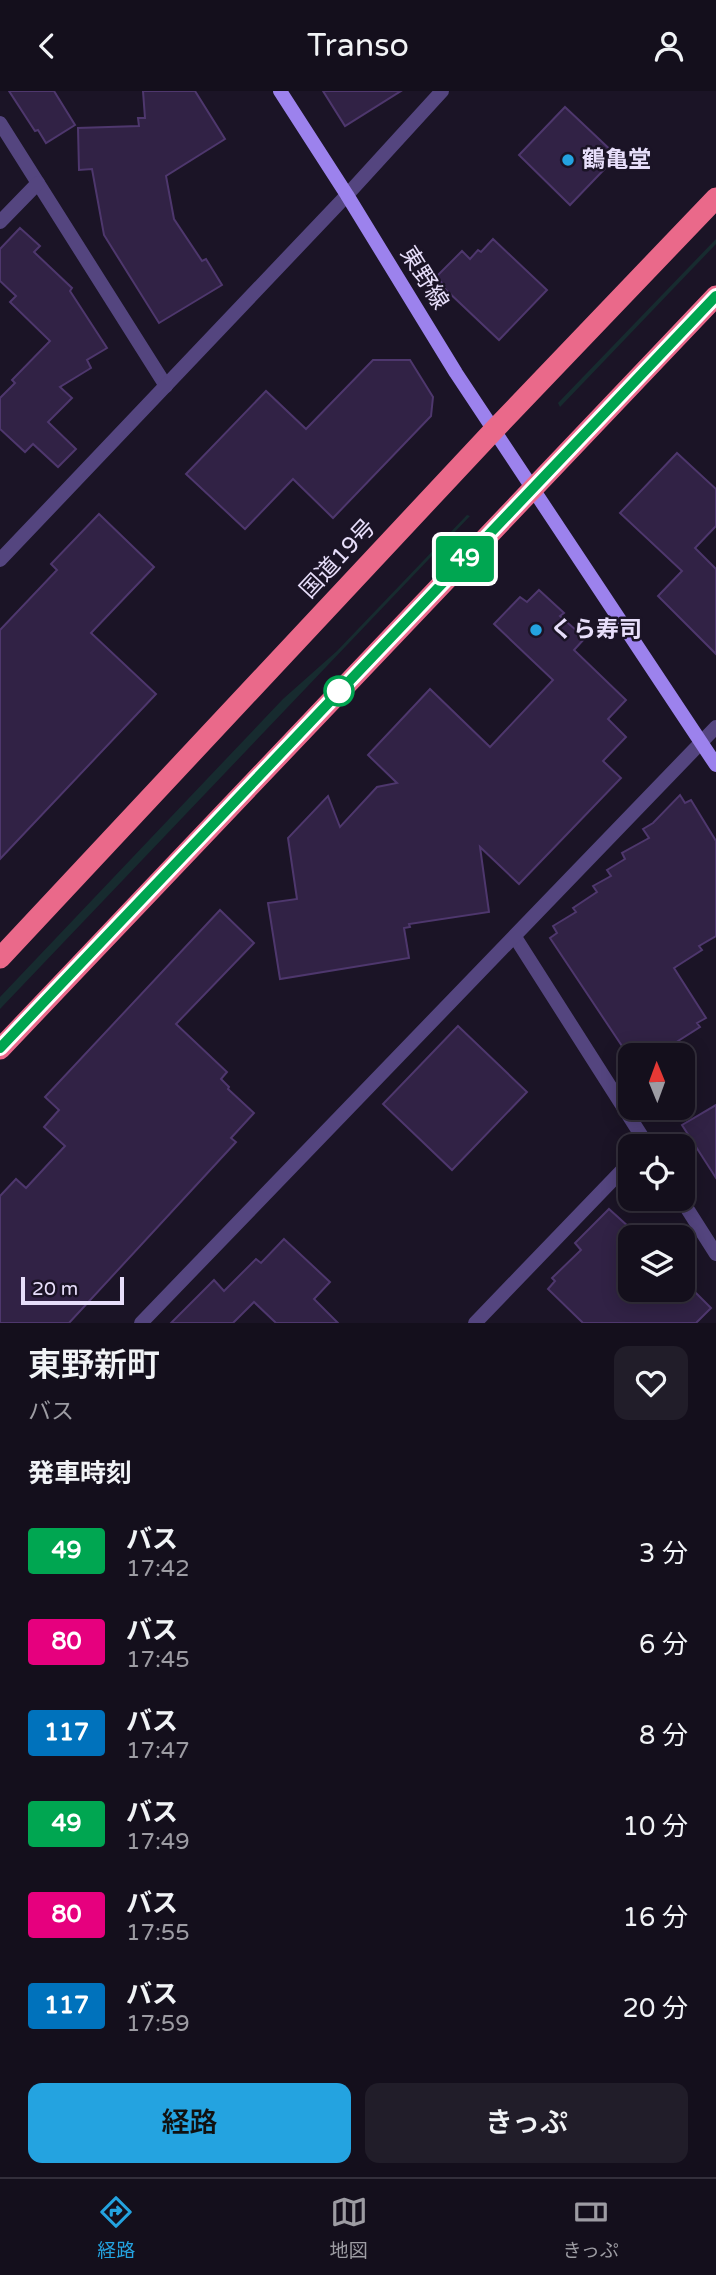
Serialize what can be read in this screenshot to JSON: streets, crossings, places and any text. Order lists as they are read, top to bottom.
{
  "streets": {
    "highway": ["国道19号"],
    "street": ["東野線"]
  },
  "crossings": [
    ["東野線", "国道19号"]
  ],
  "places": ["鶴亀堂", "くら寿司"],
  "lines": ["bus line 49"],
  "scale_bar": "20 m",
  "north": "top",
  "page": {
    "header": "Transo",
    "on_map": "49",
    "scale": "20 m",
    "heading": [
      ["東野新町", "バス"],
      "発車時刻"
    ],
    "list": [
      {
        "mark": "49",
        "name": "バス",
        "note": "17:42",
        "value": "3 分"
      },
      {
        "mark": "80",
        "name": "バス",
        "note": "17:45",
        "value": "6 分"
      },
      {
        "mark": "117",
        "name": "バス",
        "note": "17:47",
        "value": "8 分"
      },
      {
        "mark": "49",
        "name": "バス",
        "note": "17:49",
        "value": "10 分"
      },
      {
        "mark": "80",
        "name": "バス",
        "note": "17:55",
        "value": "16 分"
      },
      {
        "mark": "117",
        "name": "バス",
        "note": "17:59",
        "value": "20 分"
      }
    ],
    "buttons": ["経路", "きっぷ"],
    "tabs": ["経路", "地図", "きっぷ"]
  }
}
